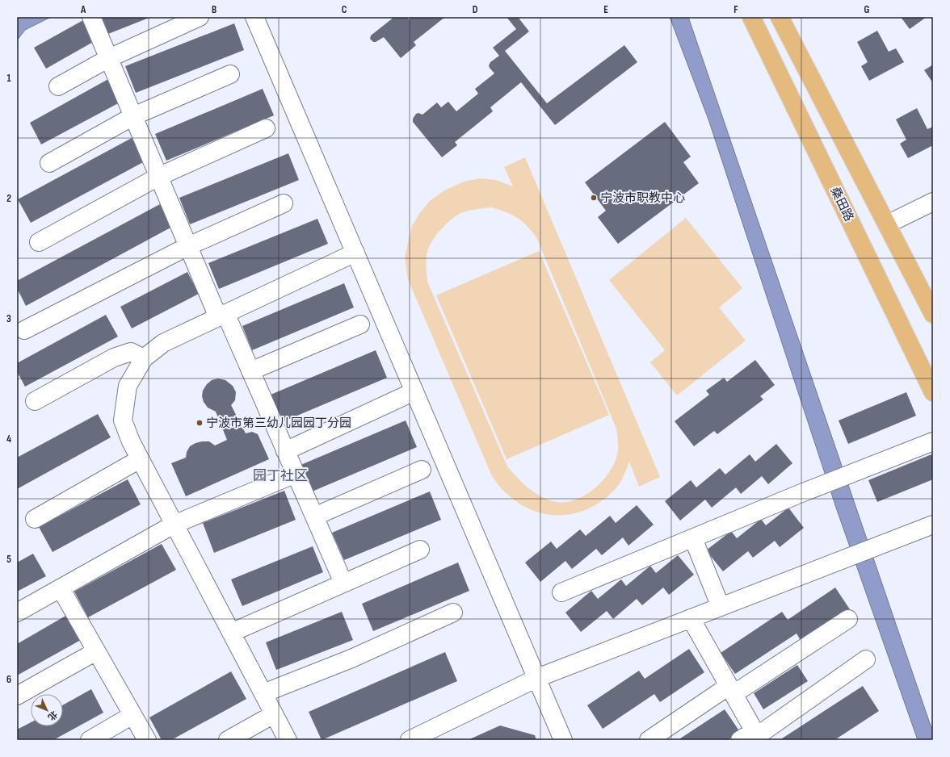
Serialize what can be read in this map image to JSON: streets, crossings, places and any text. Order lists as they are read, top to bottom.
{
  "streets": {
    "main road": ["桑田路"]
  },
  "districts": ["园丁社区"],
  "places": ["宁波市职教中心", "宁波市第三幼儿园园丁分园"],
  "north": "bottom right",
  "grid": {
    "columns": [
      "A",
      "B",
      "C",
      "D",
      "E",
      "F",
      "G"
    ],
    "rows": [
      "1",
      "2",
      "3",
      "4",
      "5",
      "6"
    ]
  }
}
